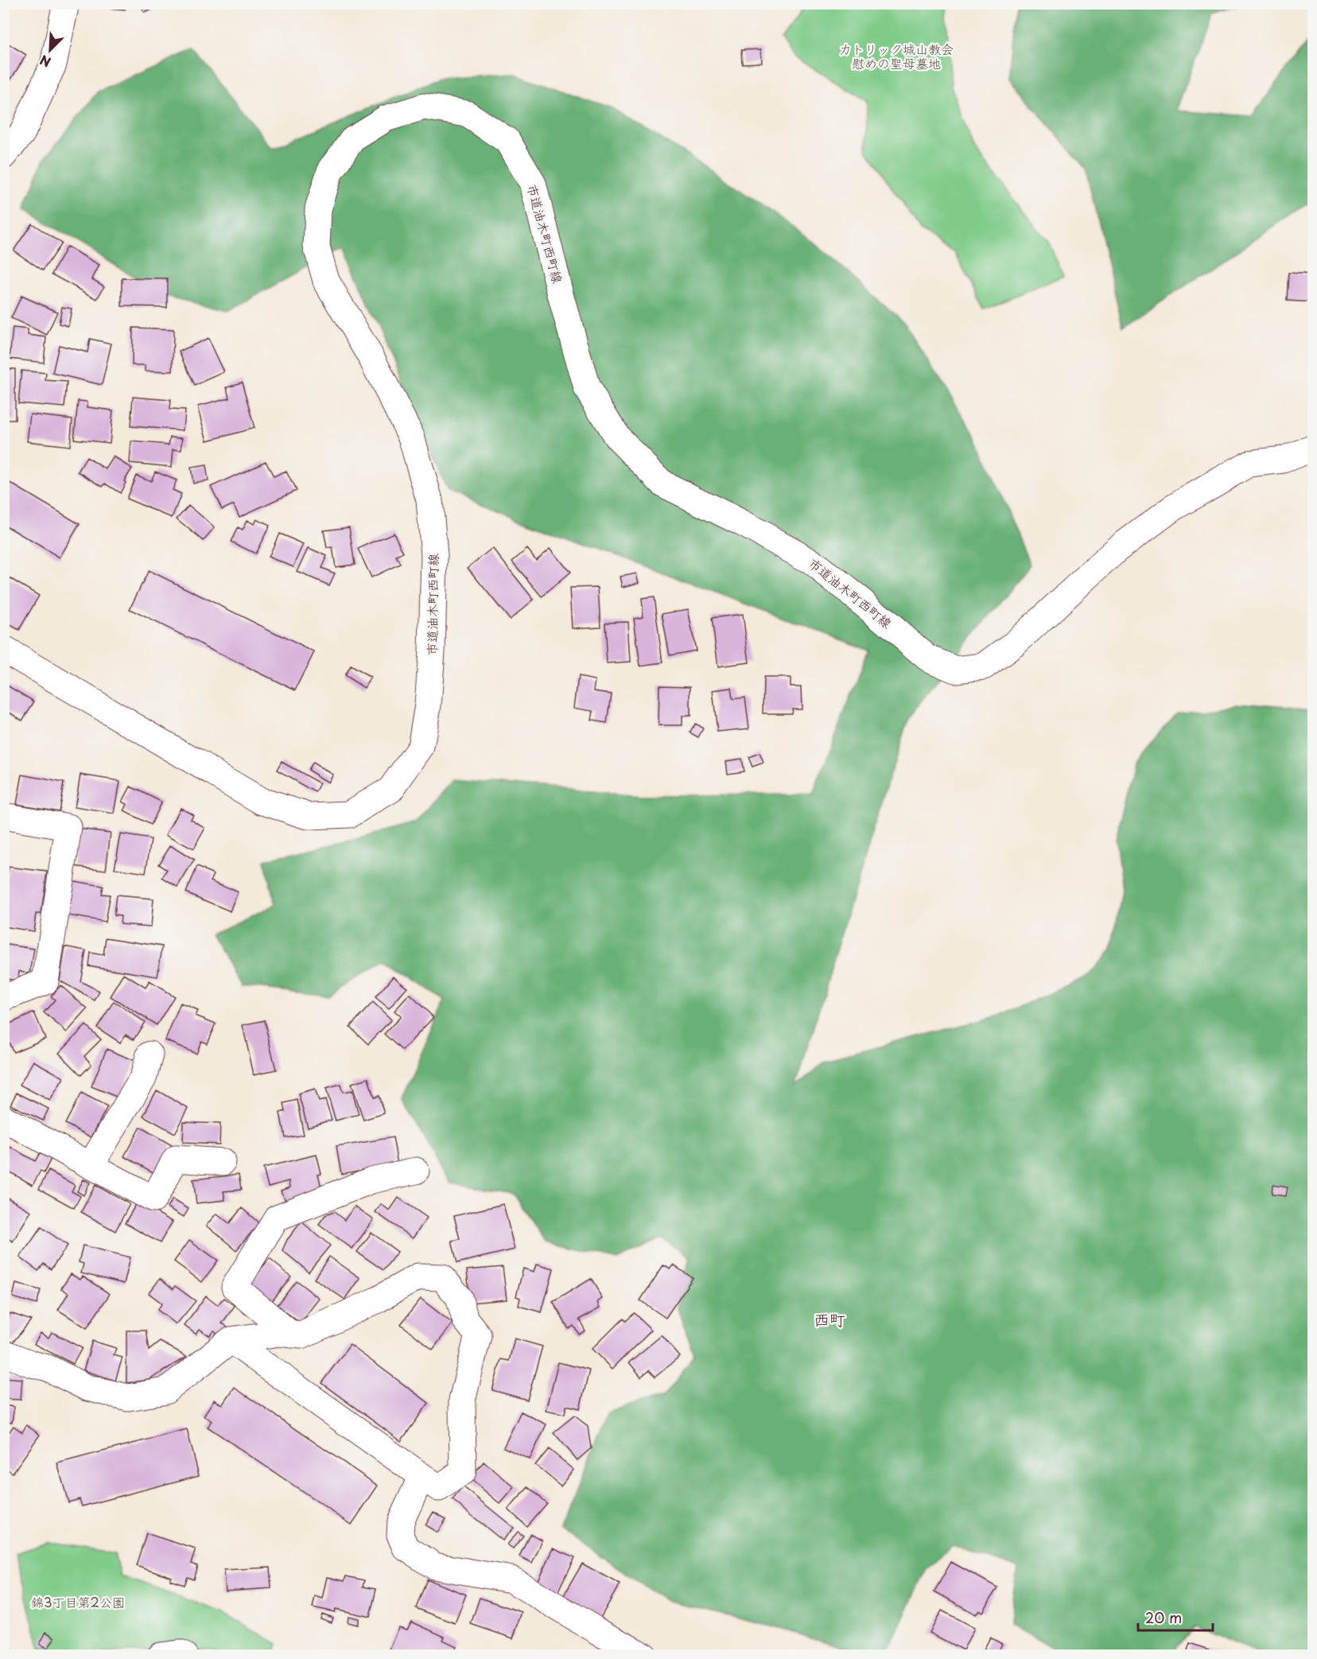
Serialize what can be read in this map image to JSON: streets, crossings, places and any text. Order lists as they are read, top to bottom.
{
  "streets": {
    "street": ["市道油木町西町線"]
  },
  "districts": ["西町"],
  "parks": ["カトリック城山教会 慰めの聖母墓地", "錦3丁目第2公園"],
  "scale_bar": "20 m",
  "north": "bottom left"
}
